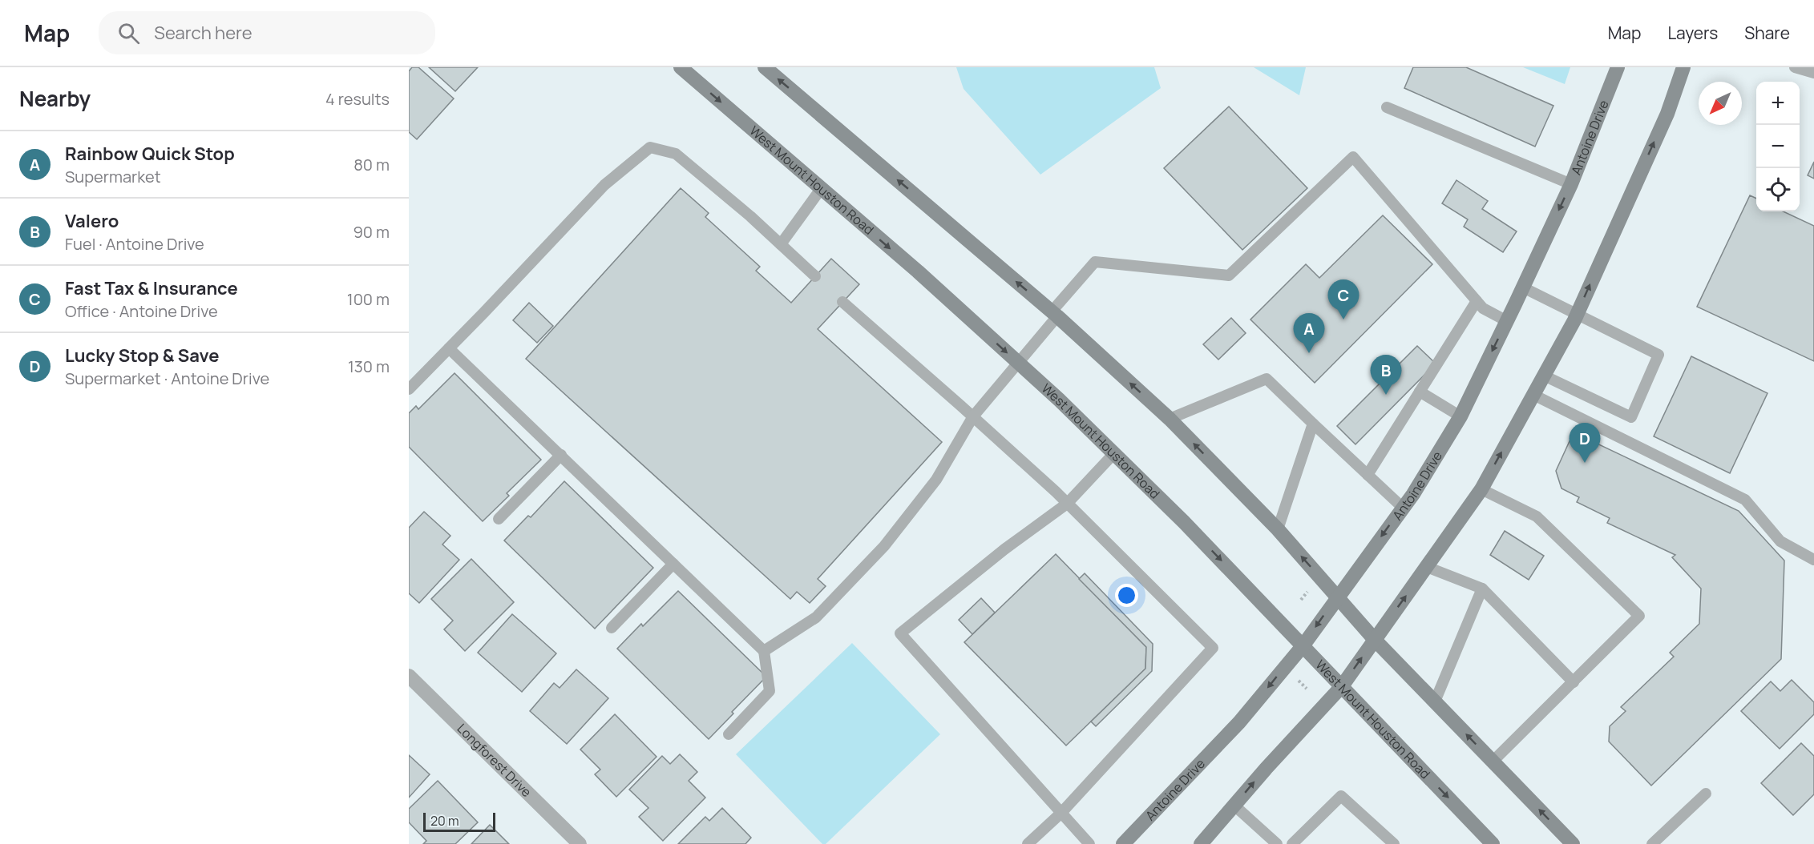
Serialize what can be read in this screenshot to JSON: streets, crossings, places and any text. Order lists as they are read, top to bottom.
{
  "streets": {
    "main road": ["Antoine Drive", "West Mount Houston Road"],
    "street": ["Longforest Drive"]
  },
  "crossings": [
    ["Antoine Drive", "West Mount Houston Road"]
  ],
  "scale_bar": "20 m",
  "north": "bottom left",
  "page": {
    "header": "Map",
    "search": "Search here",
    "nav": ["Map", "Layers", "Share"],
    "heading": ["Nearby", "4 results"],
    "map_buttons": ["+", "−"],
    "list": [
      {
        "mark": "A",
        "name": "Rainbow Quick Stop",
        "note": "Supermarket",
        "value": "80 m"
      },
      {
        "mark": "B",
        "name": "Valero",
        "note": "Fuel · Antoine Drive",
        "value": "90 m"
      },
      {
        "mark": "C",
        "name": "Fast Tax & Insurance",
        "note": "Office · Antoine Drive",
        "value": "100 m"
      },
      {
        "mark": "D",
        "name": "Lucky Stop & Save",
        "note": "Supermarket · Antoine Drive",
        "value": "130 m"
      }
    ],
    "pins": [
      "C",
      "A",
      "B",
      "D"
    ],
    "scale": "20 m"
  }
}
